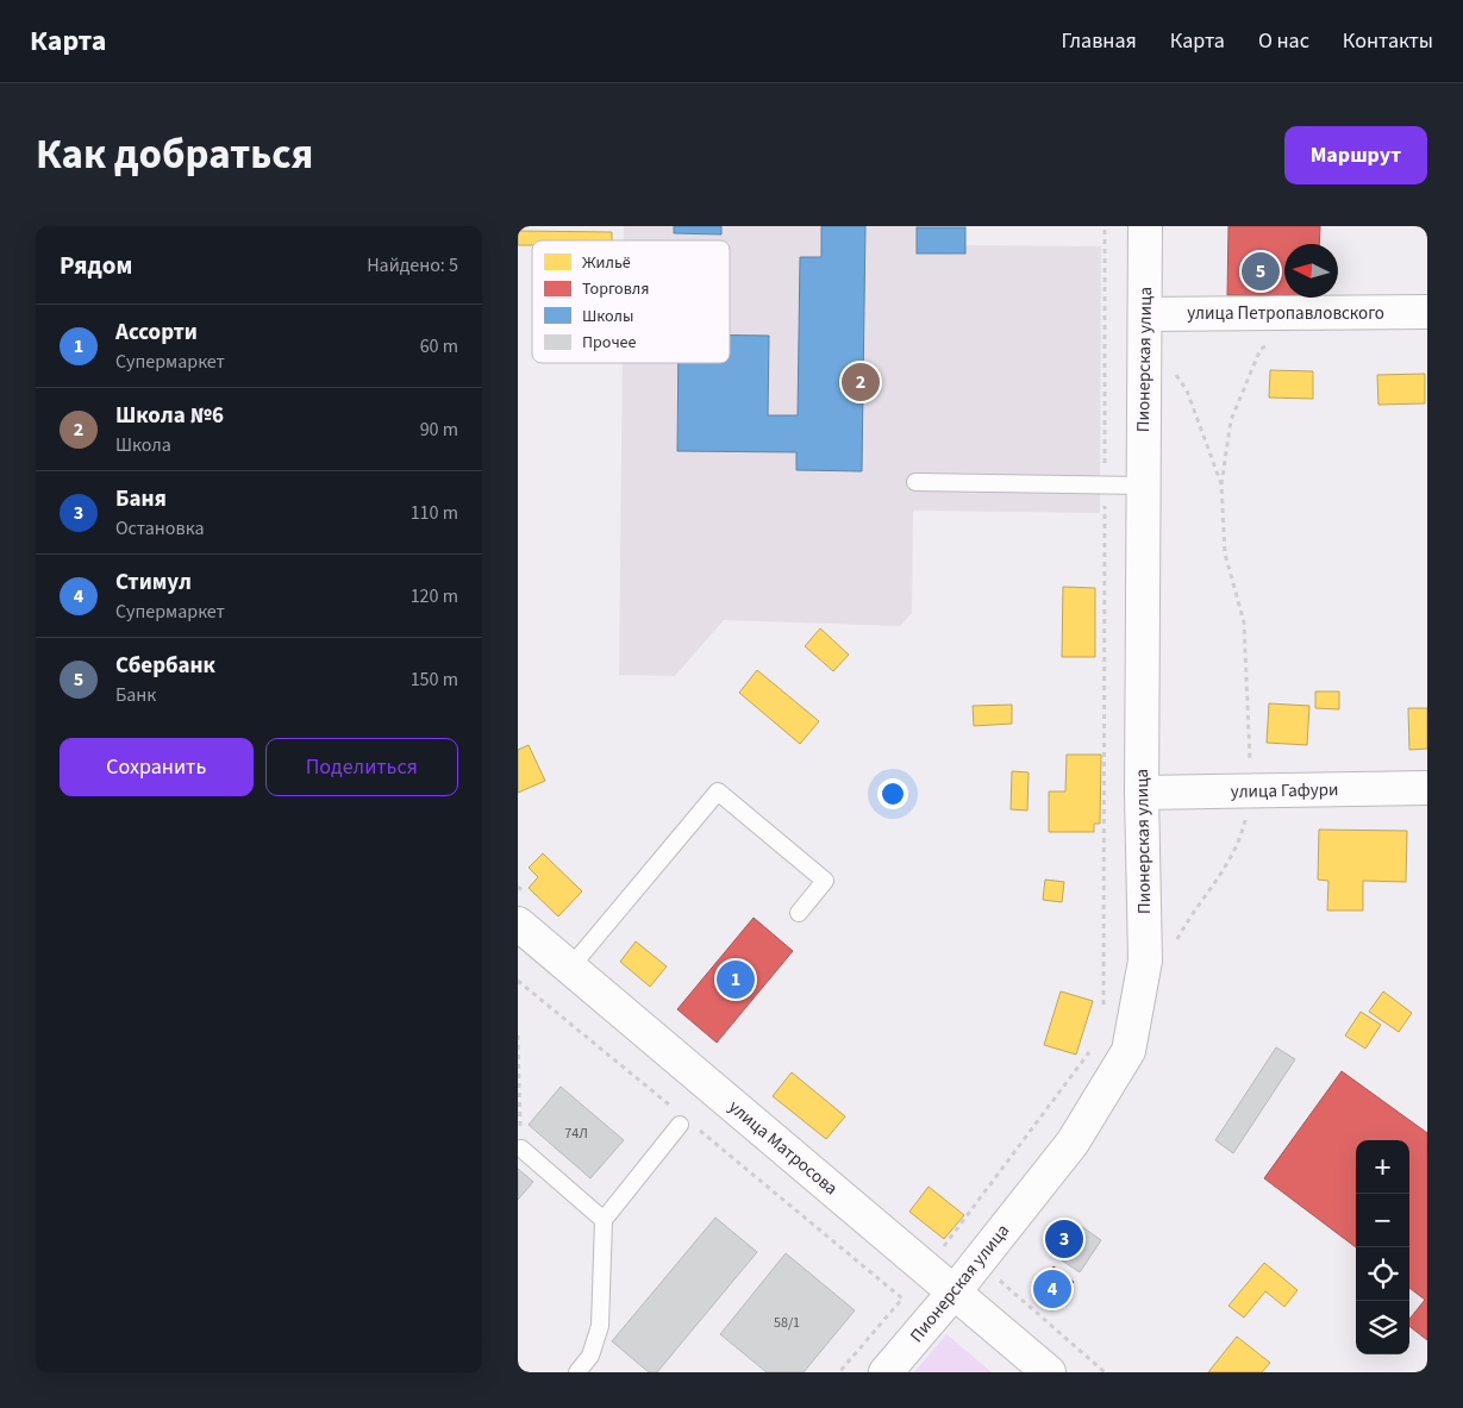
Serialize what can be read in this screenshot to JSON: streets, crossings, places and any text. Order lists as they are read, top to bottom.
{
  "streets": {
    "street": [
      "улица Петропавловского",
      "Пионерская улица",
      "улица Гафури",
      "улица Матросова"
    ]
  },
  "crossings": [
    ["улица Петропавловского", "Пионерская улица"],
    ["Пионерская улица", "улица Гафури"],
    ["Пионерская улица", "улица Матросова"]
  ],
  "house_numbers": ["74Л", "58/1"],
  "legend": [
    "Жильё",
    "Торговля",
    "Школы",
    "Прочее"
  ],
  "north": "left",
  "page": {
    "header": "Карта",
    "nav": [
      "Главная",
      "Карта",
      "О нас",
      "Контакты"
    ],
    "title": "Как добраться",
    "buttons": [
      "Маршрут",
      ["Сохранить", "Поделиться"]
    ],
    "heading": ["Рядом", "Найдено: 5"],
    "pins": [
      "5",
      "2",
      "1",
      "3",
      "4"
    ],
    "list": [
      {
        "mark": "1",
        "name": "Ассорти",
        "note": "Супермаркет",
        "value": "60 m"
      },
      {
        "mark": "2",
        "name": "Школа №6",
        "note": "Школа",
        "value": "90 m"
      },
      {
        "mark": "3",
        "name": "Баня",
        "note": "Остановка",
        "value": "110 m"
      },
      {
        "mark": "4",
        "name": "Стимул",
        "note": "Супермаркет",
        "value": "120 m"
      },
      {
        "mark": "5",
        "name": "Сбербанк",
        "note": "Банк",
        "value": "150 m"
      }
    ],
    "map_buttons": ["+", "−"]
  }
}
